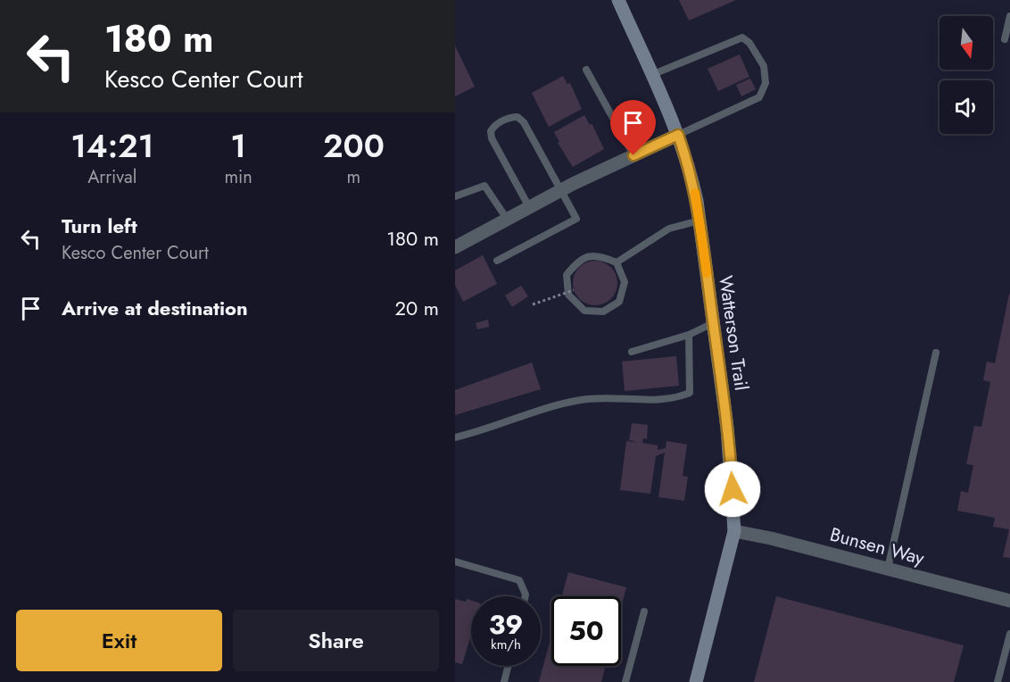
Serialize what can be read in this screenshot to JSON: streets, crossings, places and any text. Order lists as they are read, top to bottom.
{
  "streets": {
    "main road": ["Watterson Trail"],
    "street": ["Bunsen Way"]
  },
  "crossings": [
    ["Watterson Trail", "Bunsen Way"]
  ],
  "north": "bottom",
  "page": {
    "turn": ["180 m", "Kesco Center Court"],
    "eta": [
      "14:21",
      "Arrival",
      "1",
      "min",
      "200",
      "m"
    ],
    "list": [
      {
        "name": "Turn left",
        "note": "Kesco Center Court",
        "value": "180 m"
      },
      {
        "name": "Arrive at destination",
        "value": "20 m"
      }
    ],
    "speed": "39 km/h",
    "limit": "50",
    "buttons": ["Exit", "Share"]
  }
}
